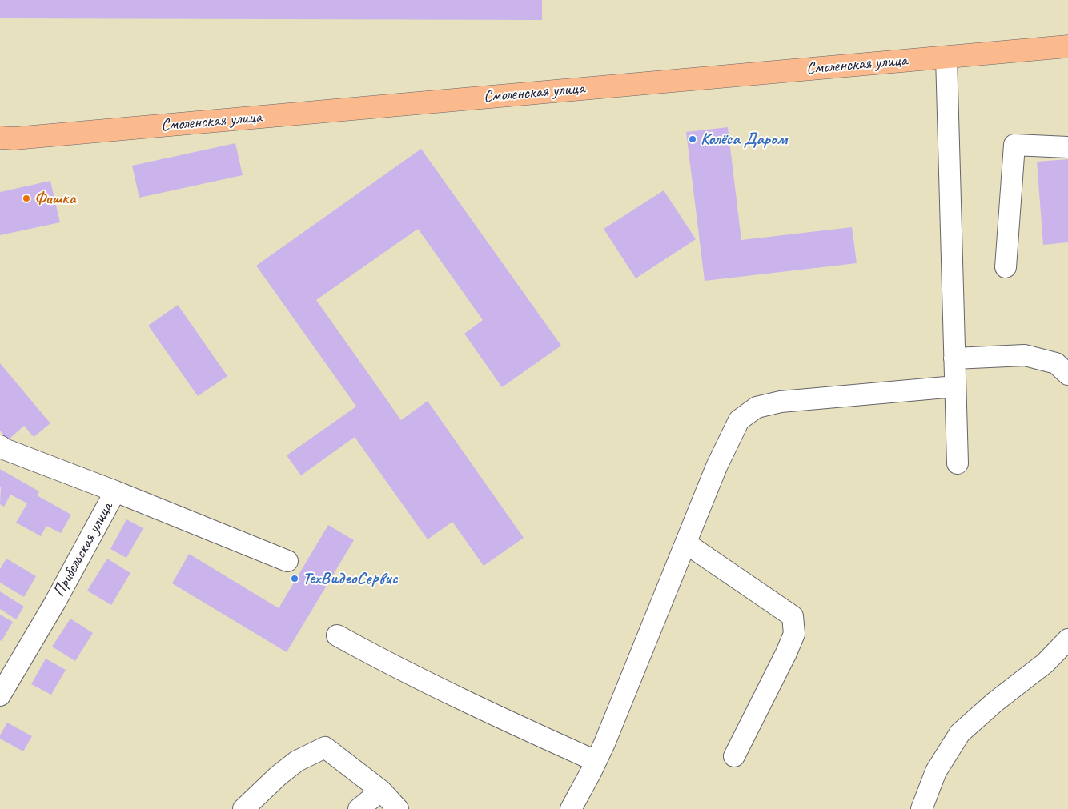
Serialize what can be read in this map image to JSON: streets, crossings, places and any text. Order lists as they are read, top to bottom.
{
  "streets": {
    "main road": ["Смоленская улица"],
    "street": ["Прибельская улица"]
  },
  "places": ["Колёса Даром", "Фишка", "ТехВидеоСервис"]
}
